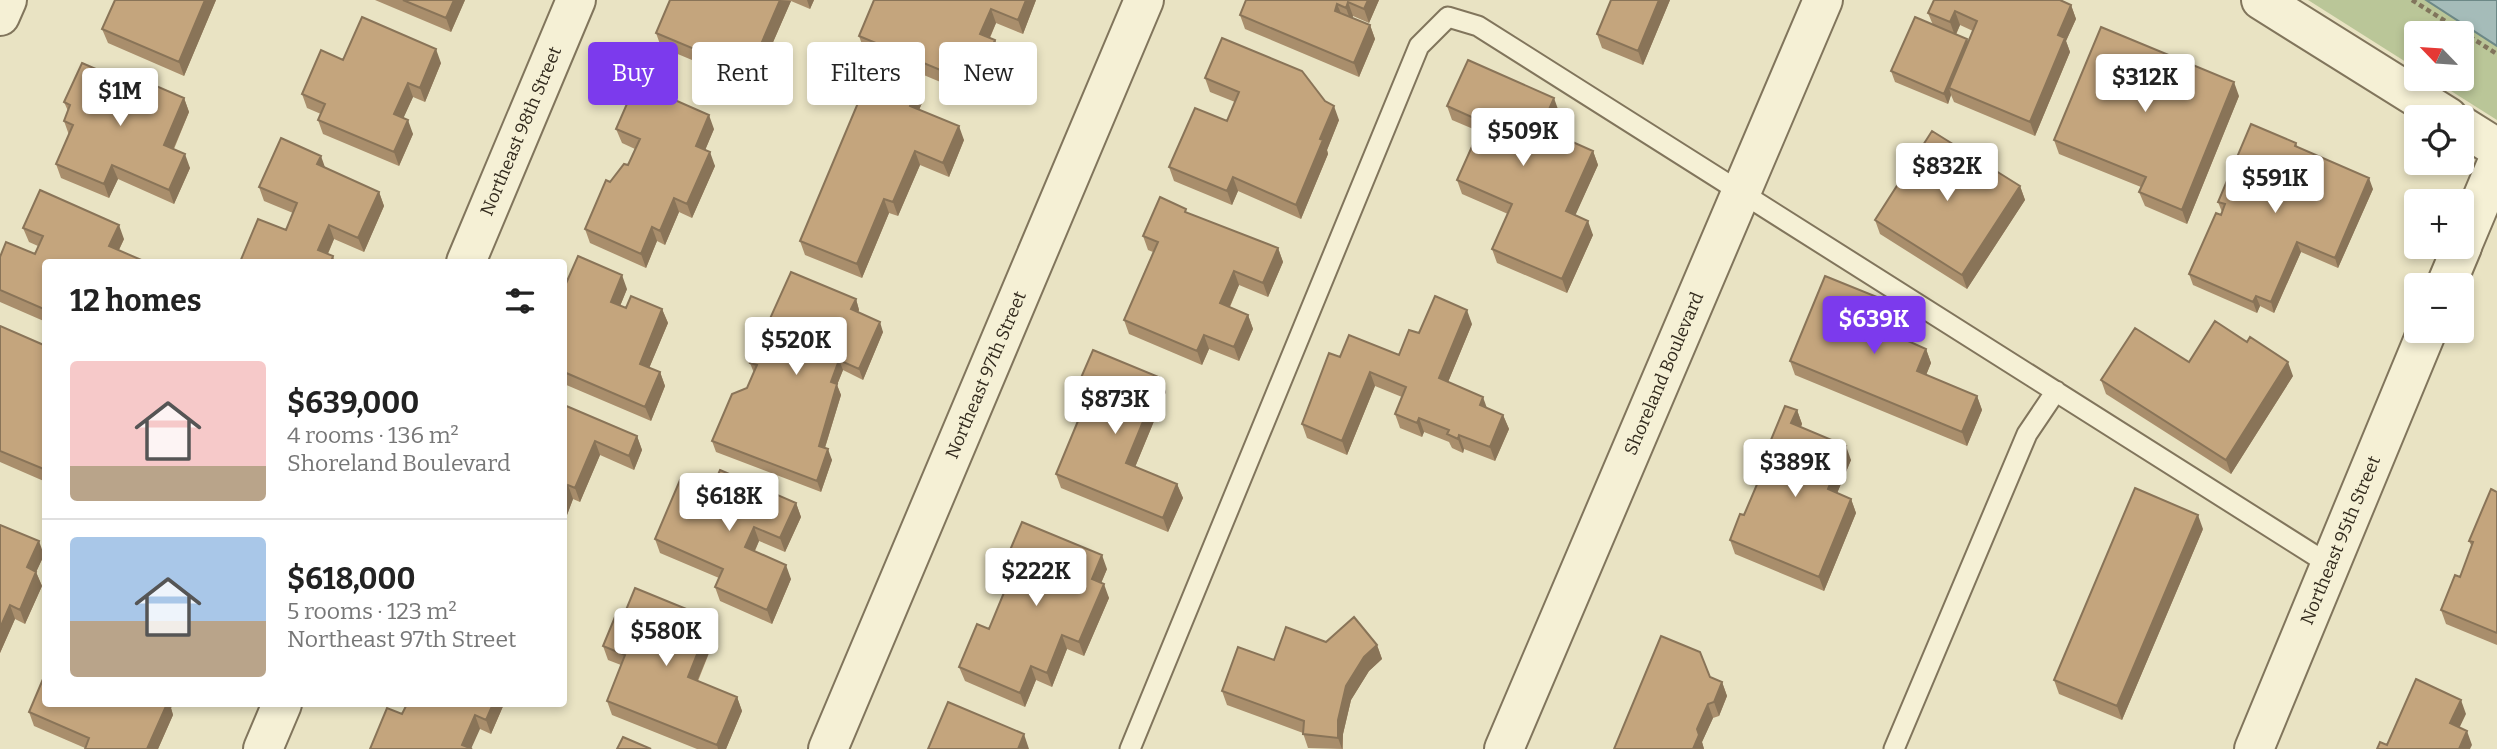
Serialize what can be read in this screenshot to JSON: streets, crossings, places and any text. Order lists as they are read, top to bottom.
{
  "streets": {
    "street": [
      "Northeast 98th Street",
      "Northeast 97th Street",
      "Shoreland Boulevard",
      "Northeast 95th Street"
    ]
  },
  "north": "top left",
  "page": {
    "map_buttons": ["+", "−"],
    "chip": [
      "Buy",
      "Rent",
      "Filters",
      "New"
    ],
    "price": [
      "$312K",
      "$1M",
      "$509K",
      "$832K",
      "$591K",
      "$639K",
      "$520K",
      "$873K",
      "$389K",
      "$618K",
      "$222K",
      "$580K"
    ],
    "heading": "12 homes",
    "list": [
      {
        "name": "$639,000",
        "note": "4 rooms · 136 m² · Shoreland Boulevard"
      },
      {
        "name": "$618,000",
        "note": "5 rooms · 123 m² · Northeast 97th Street"
      }
    ]
  }
}
